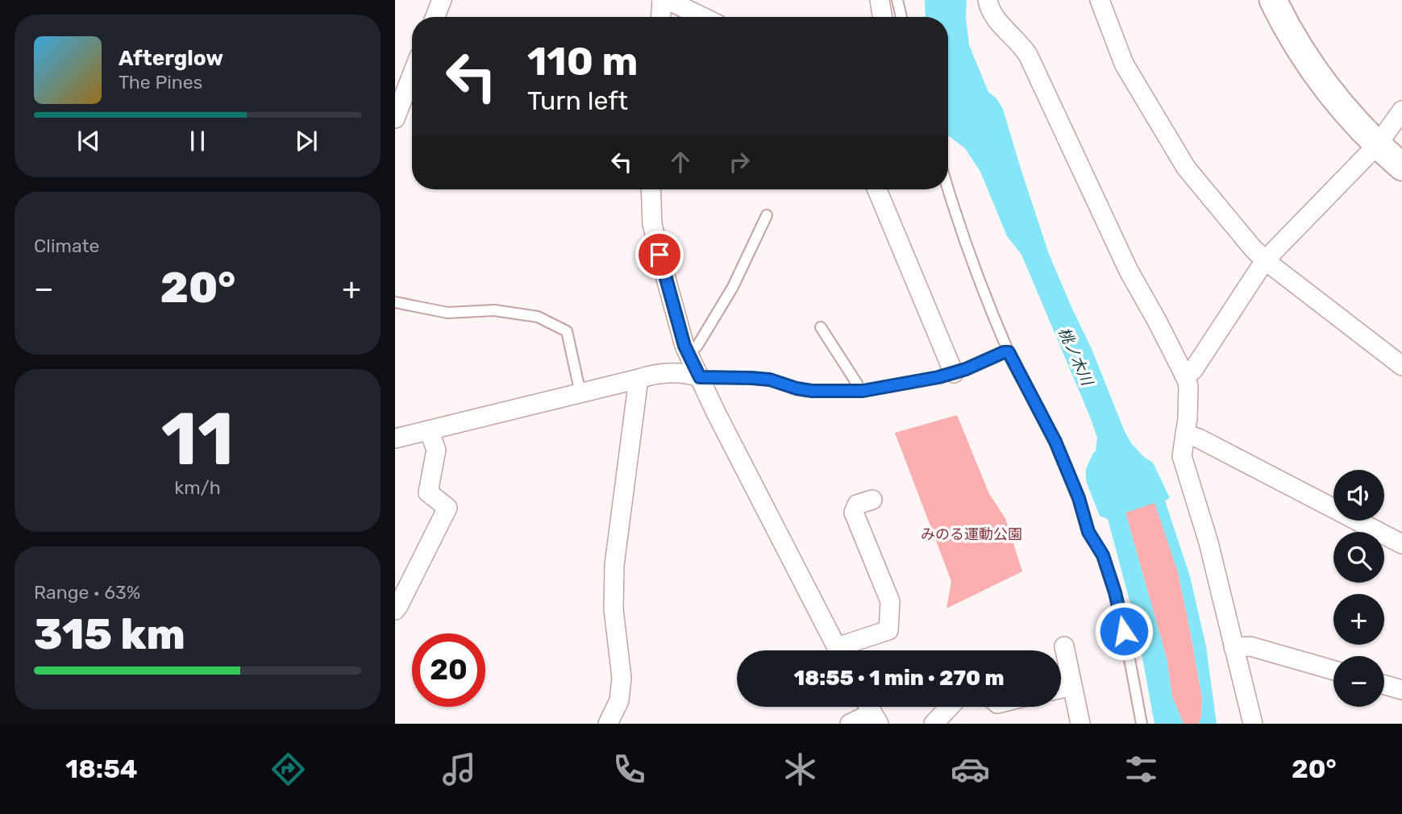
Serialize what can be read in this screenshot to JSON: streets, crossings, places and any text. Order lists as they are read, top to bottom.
{
  "water": ["桃ノ木川"],
  "parks": ["みのる運動公園"],
  "page": {
    "turn": ["110 m", "Turn left"],
    "song": ["Afterglow", "The Pines"],
    "tile": [
      "Climate",
      ["11", "km/h"],
      ["Range · 63%", "315 km"]
    ],
    "heat": ["−", "20°", "+"],
    "map_buttons": ["+", "−"],
    "limit": "20",
    "trip": "18:55 · 1 min · 270 m",
    "tabs": ["18:54", "20°"]
  }
}
